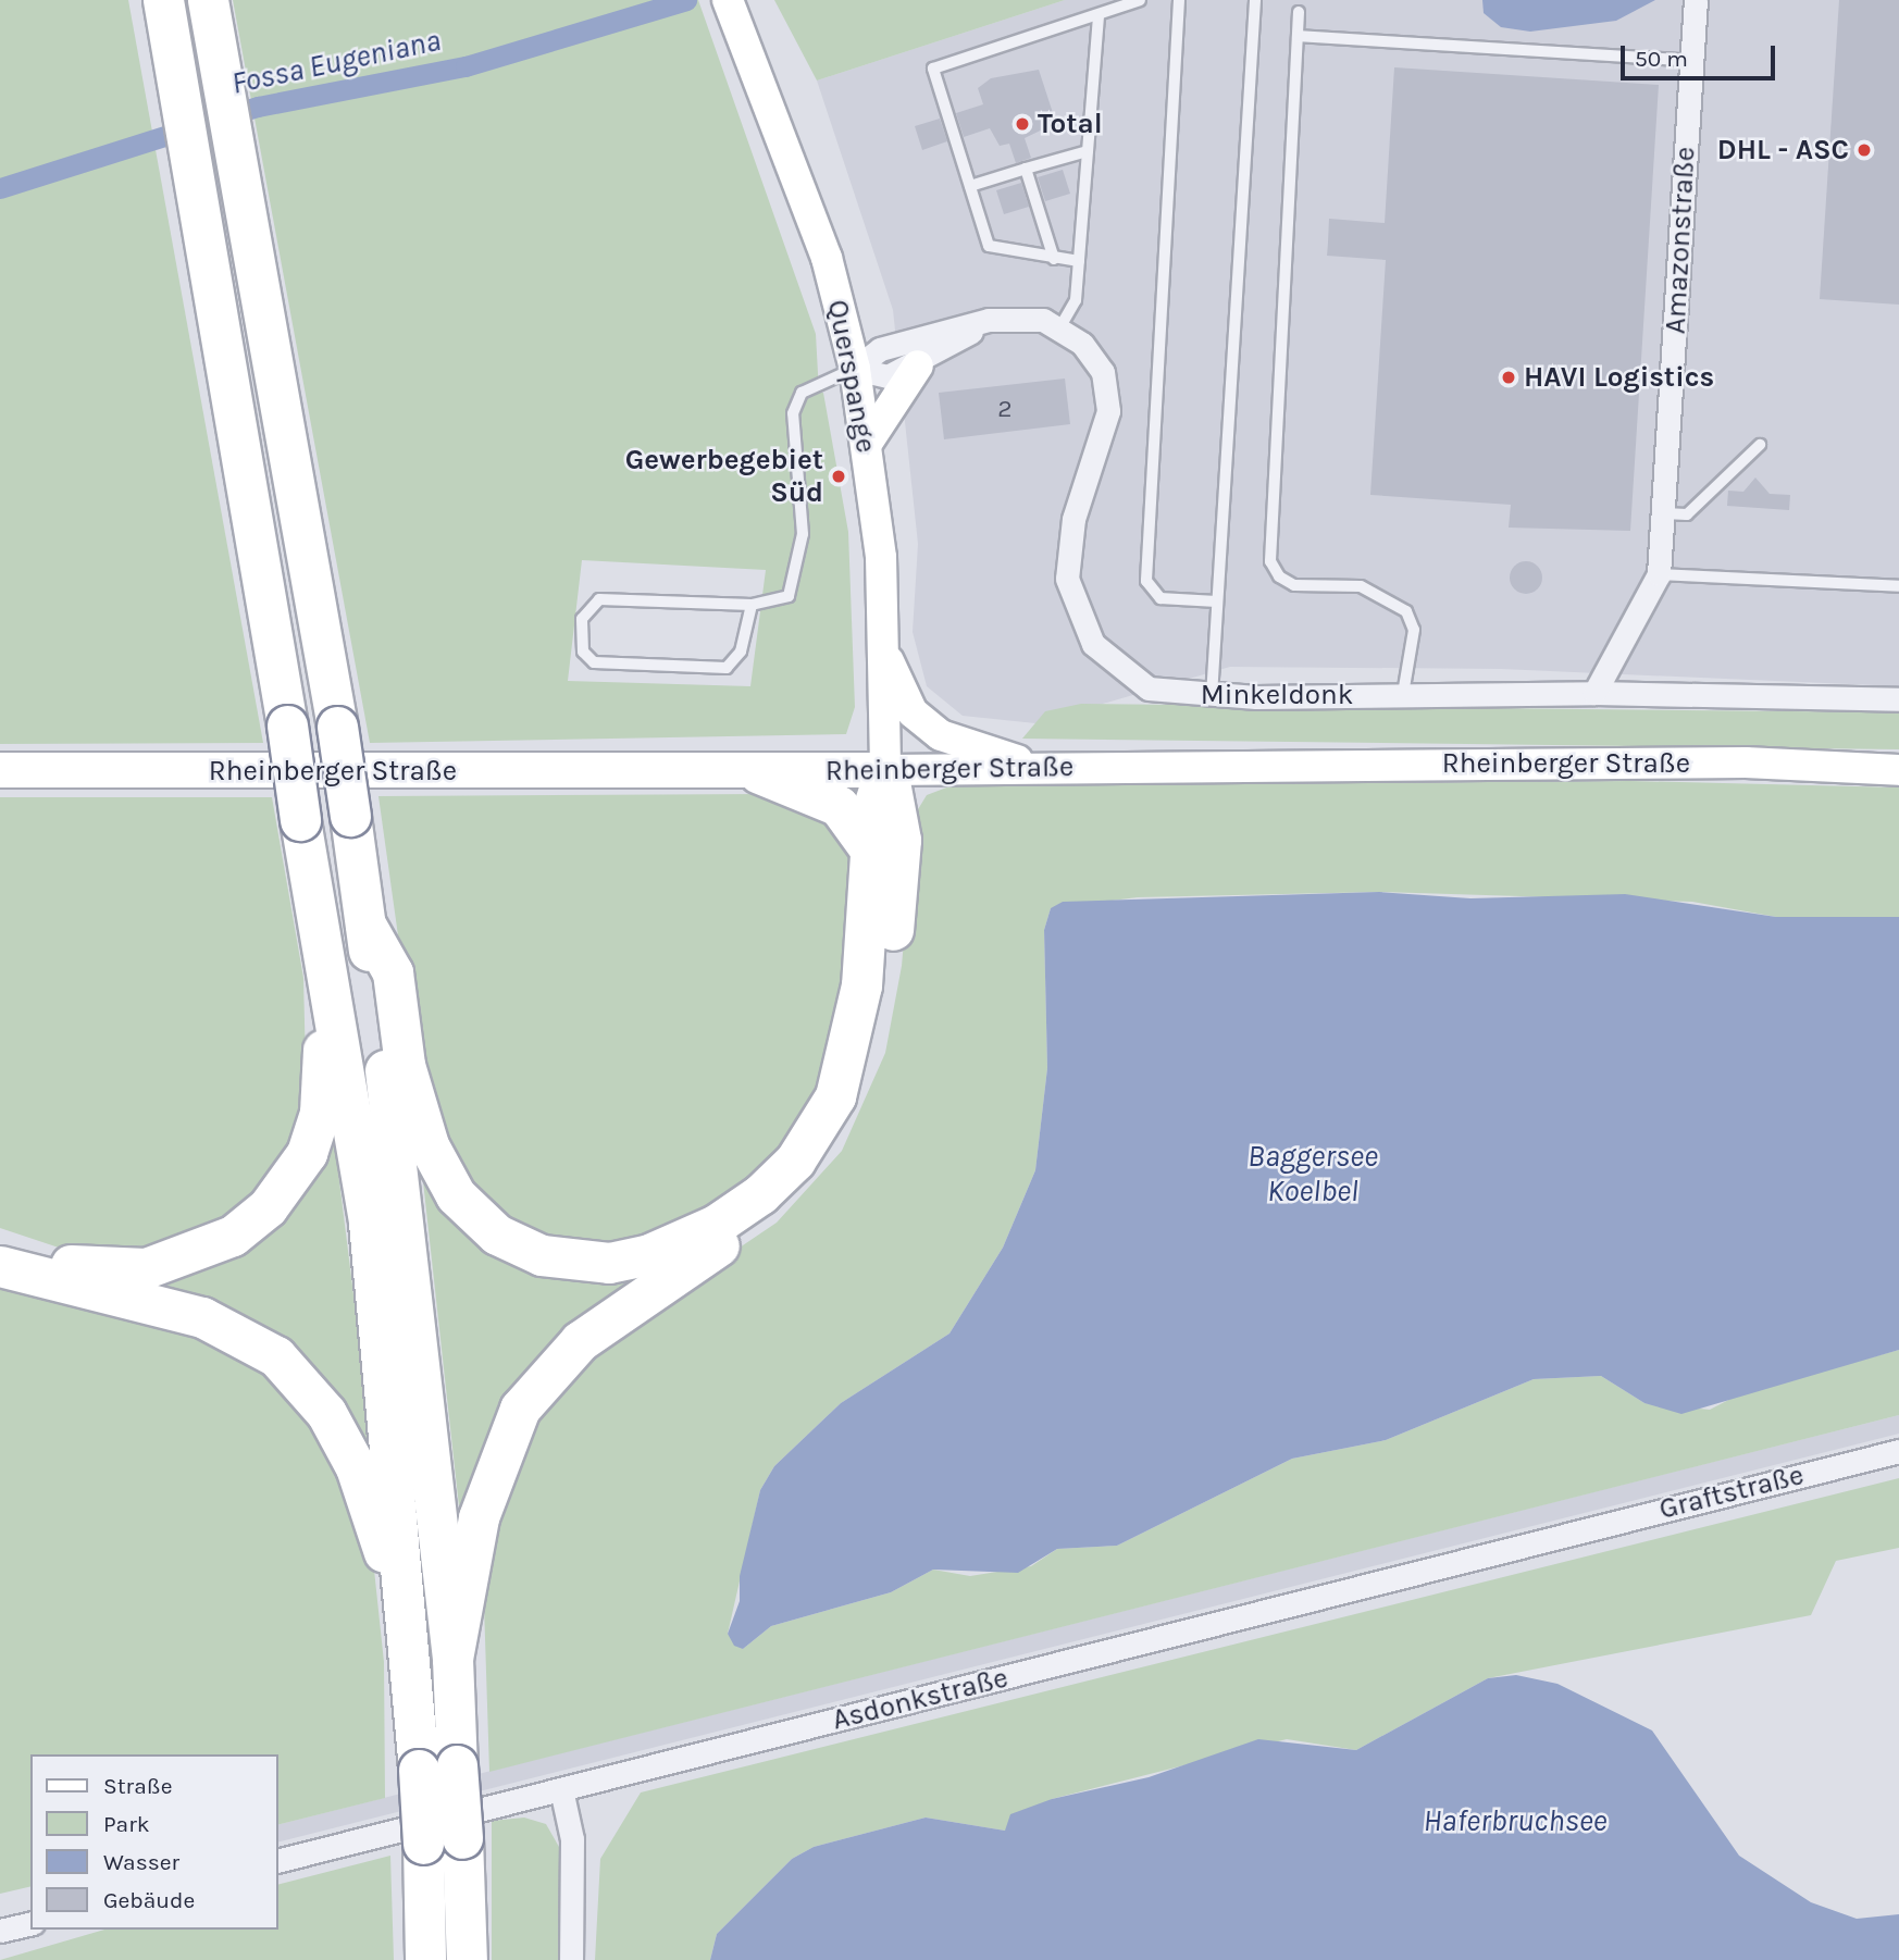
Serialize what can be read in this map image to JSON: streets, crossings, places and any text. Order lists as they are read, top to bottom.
{
  "streets": {
    "main road": ["Querspange", "Rheinberger Straße"],
    "street": [
      "Amazonstraße",
      "Minkeldonk",
      "Graftstraße",
      "Asdonkstraße"
    ]
  },
  "crossings": [
    ["Amazonstraße", "Minkeldonk"],
    ["Querspange", "Minkeldonk"],
    ["Querspange", "Rheinberger Straße"],
    ["Graftstraße", "Asdonkstraße"]
  ],
  "water": ["Fossa Eugeniana", "Baggersee Koelbel", "Haferbruchsee"],
  "places": [
    "Total",
    "DHL - ASC",
    "HAVI Logistics",
    "Gewerbegebiet Süd"
  ],
  "house_numbers": ["2"],
  "legend": [
    "Straße",
    "Park",
    "Wasser",
    "Gebäude"
  ],
  "scale_bar": "50 m"
}
